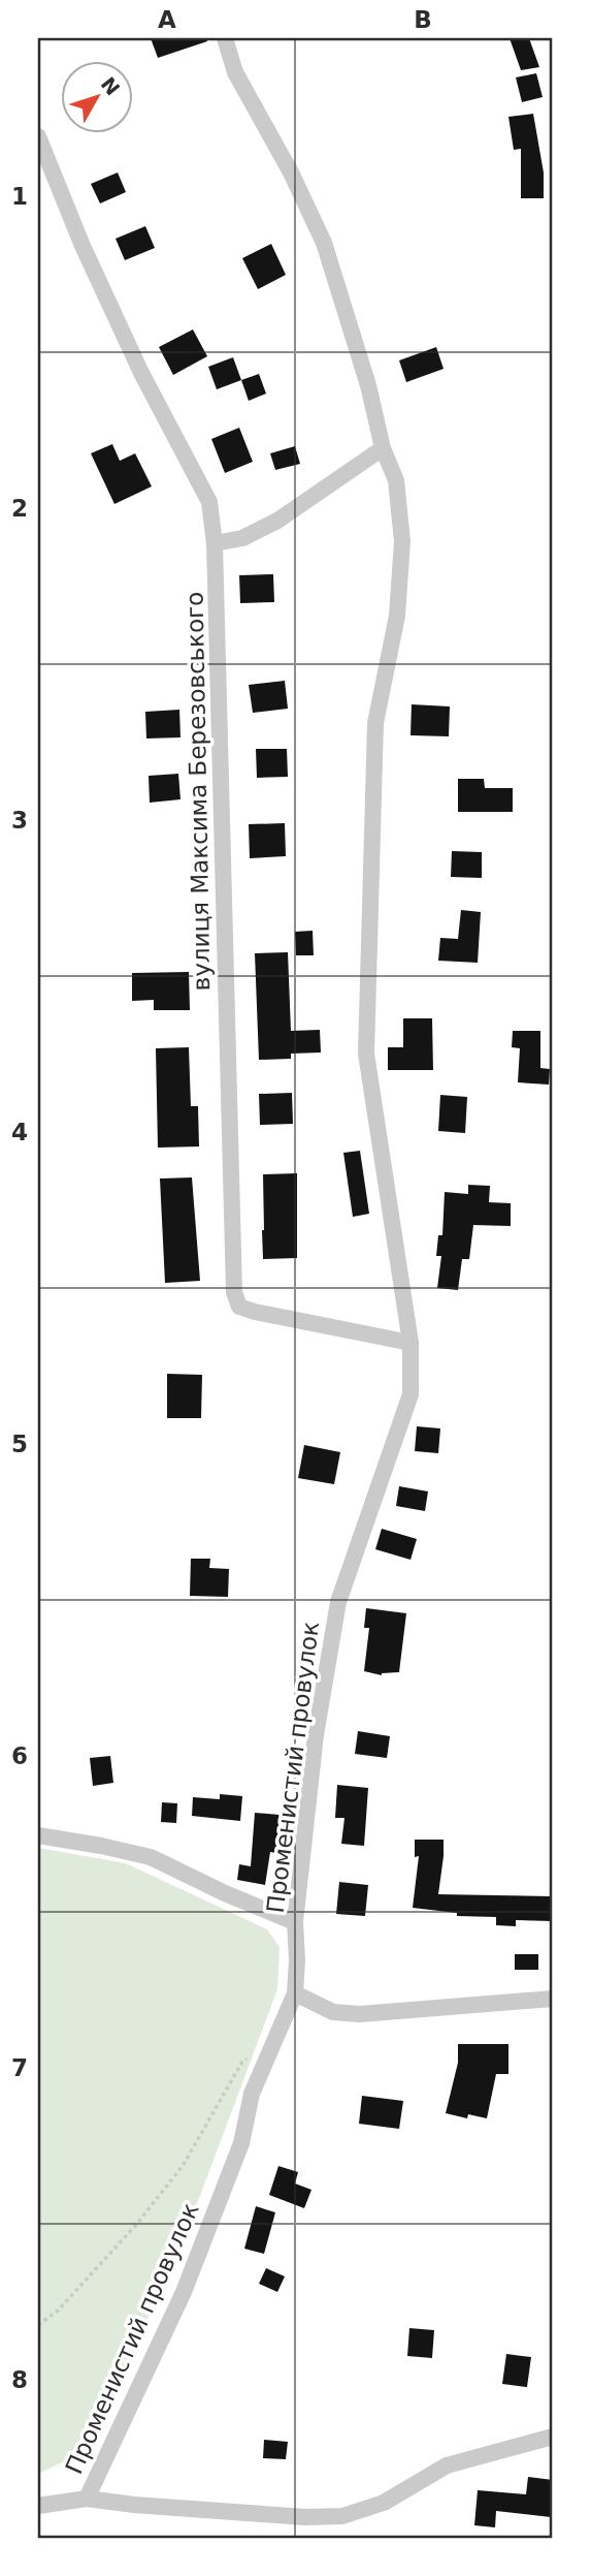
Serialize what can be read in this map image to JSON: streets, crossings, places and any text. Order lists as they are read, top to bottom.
{
  "streets": {
    "street": ["вулиця Максима Березовського", "Променистий провулок"]
  },
  "crossings": [
    ["вулиця Максима Березовського", "Променистий провулок"]
  ],
  "north": "top right",
  "grid": {
    "columns": ["A", "B"],
    "rows": [
      "1",
      "2",
      "3",
      "4",
      "5",
      "6",
      "7",
      "8"
    ]
  }
}
